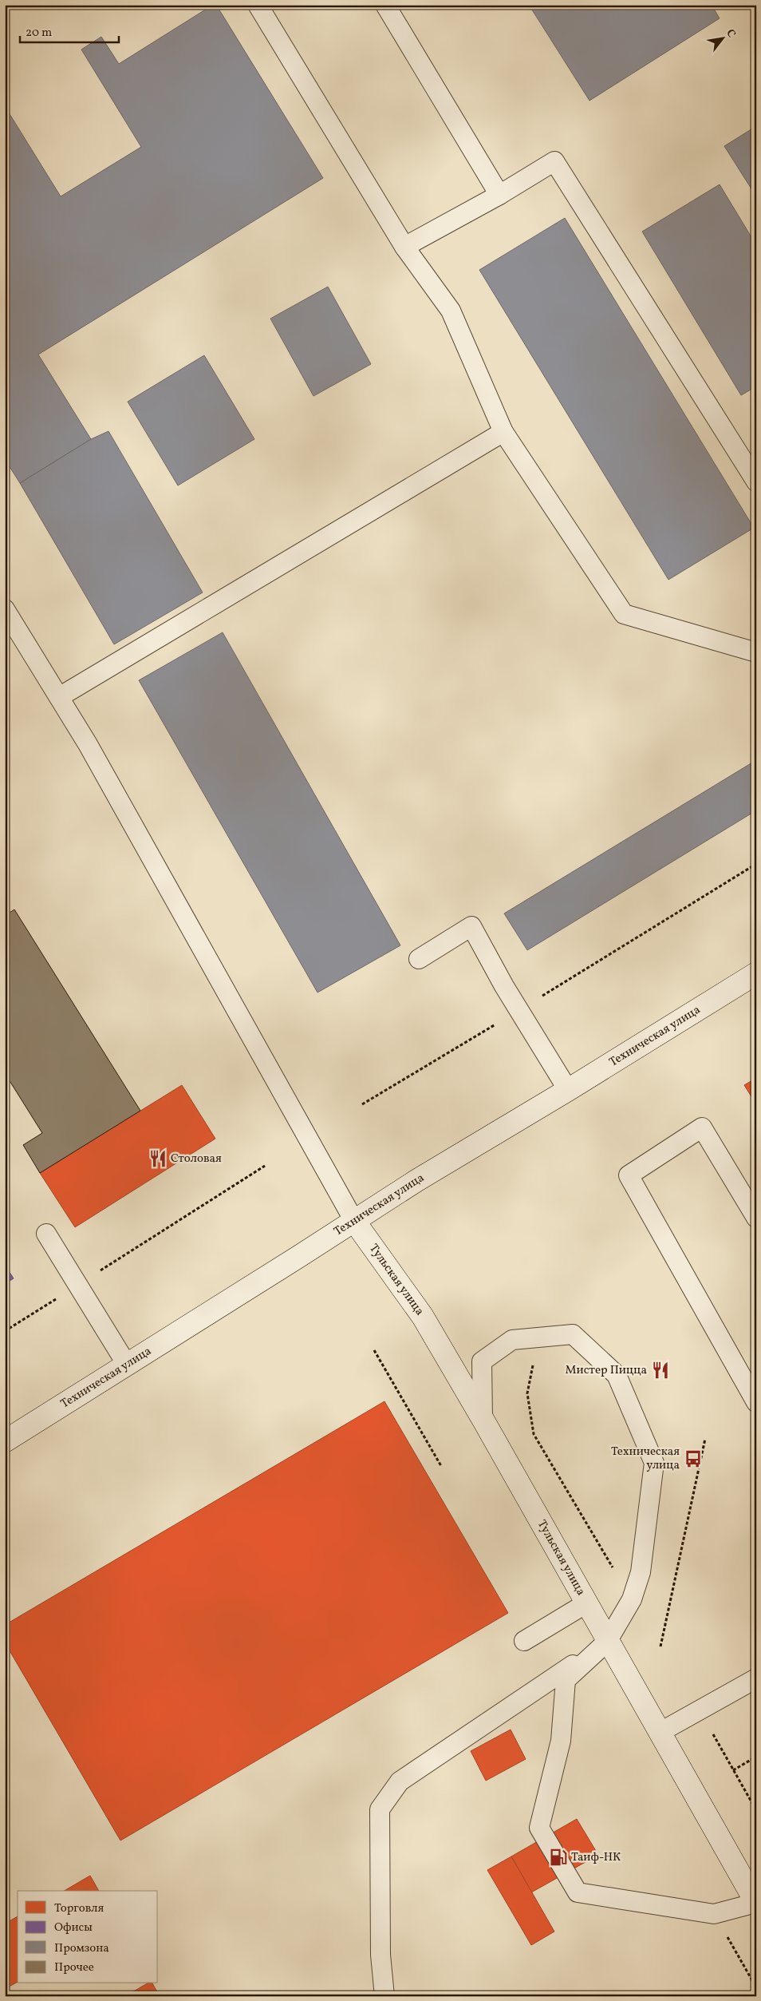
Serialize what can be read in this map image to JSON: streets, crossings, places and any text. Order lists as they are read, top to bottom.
{
  "streets": {
    "main road": ["Техническая улица", "Тульская улица"]
  },
  "crossings": [
    ["Техническая улица", "Тульская улица"]
  ],
  "places": {
    "restaurant": ["Столовая", "Мистер Пицца"],
    "bus stop": ["Техническая улица"],
    "fuel station": ["Таиф-НК"]
  },
  "legend": [
    "Торговля",
    "Офисы",
    "Промзона",
    "Прочее"
  ],
  "scale_bar": "20 m",
  "north": "top right"
}
